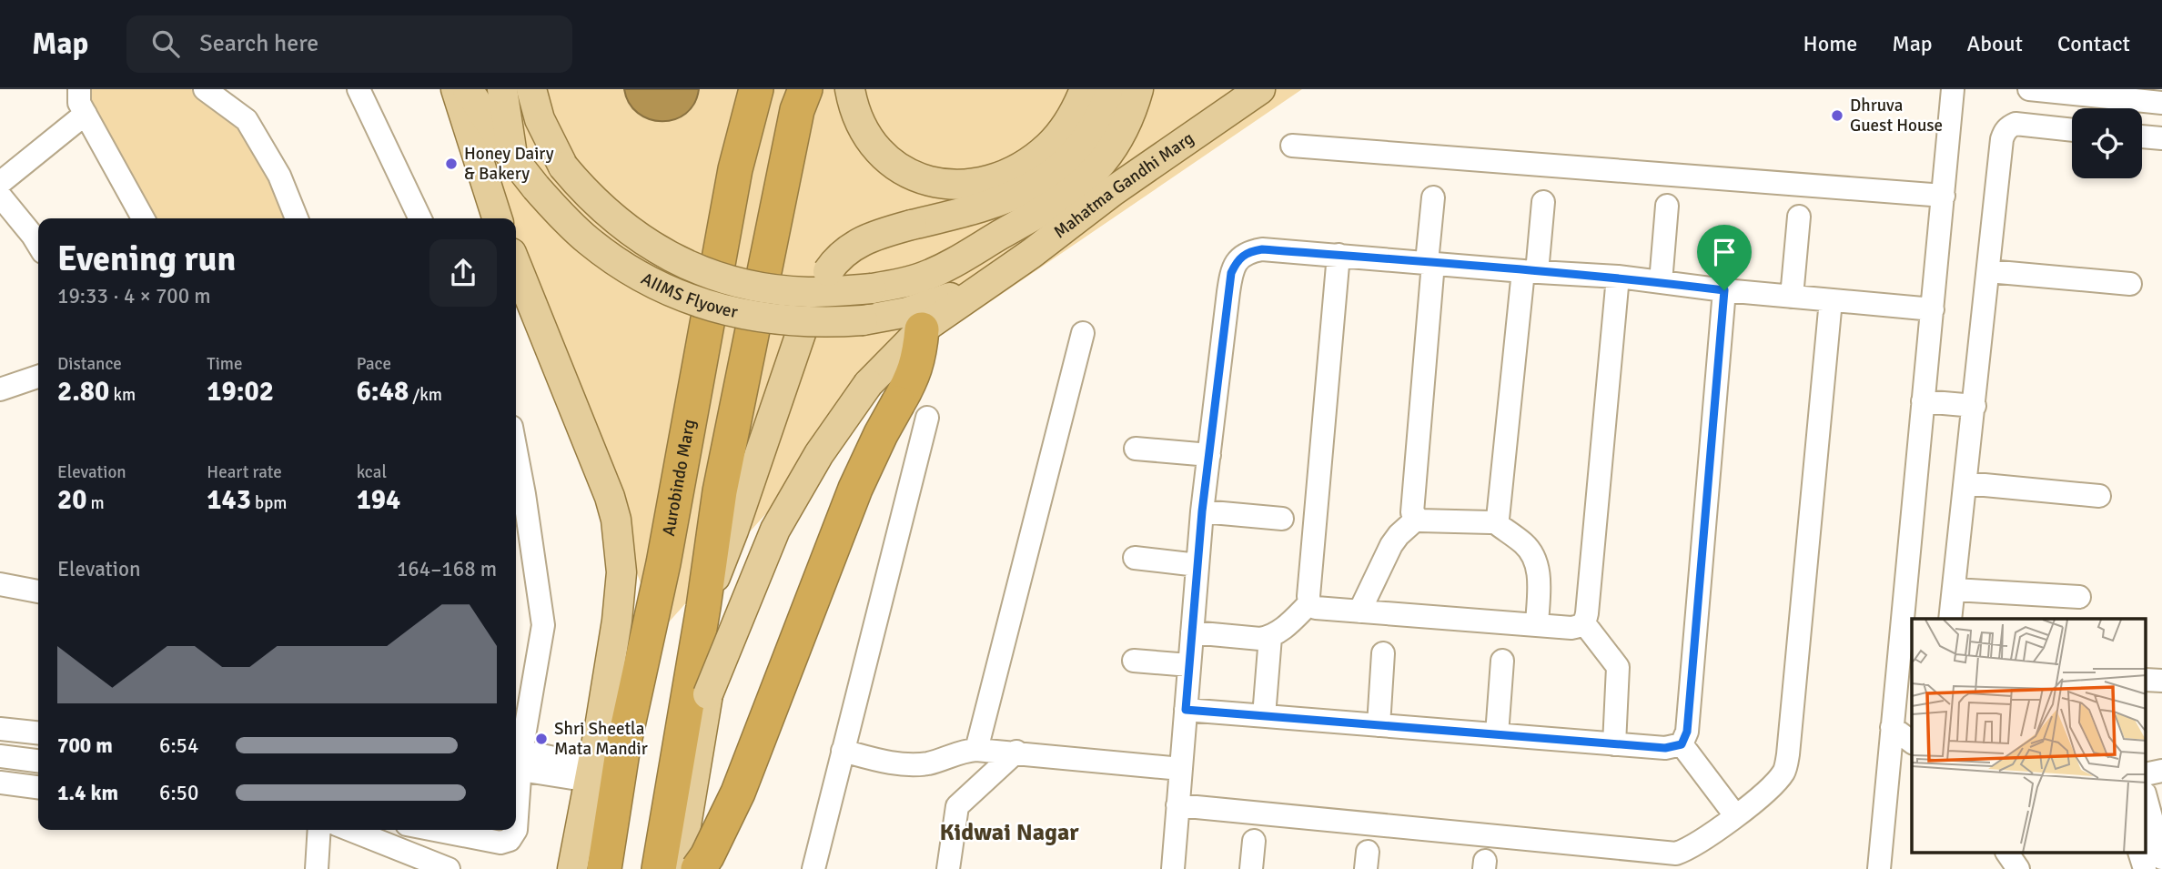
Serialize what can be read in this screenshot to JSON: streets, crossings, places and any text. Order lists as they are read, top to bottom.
{
  "streets": {
    "highway": ["Aurobindo Marg"],
    "main road": ["Mahatma Gandhi Marg", "AIIMS Flyover"]
  },
  "crossings": [
    ["Mahatma Gandhi Marg", "AIIMS Flyover"]
  ],
  "districts": ["Kidwai Nagar"],
  "places": ["Dhruva Guest House", "Honey Dairy & Bakery", "Shri Sheetla Mata Mandir"],
  "page": {
    "header": "Map",
    "search": "Search here",
    "nav": [
      "Home",
      "Map",
      "About",
      "Contact"
    ],
    "heading": ["Evening run", "19:33 · 4 × 700 m"],
    "stats": [
      ["Distance", "2.80 km"],
      ["Time", "19:02"],
      ["Pace", "6:48 /km"],
      ["Elevation", "20 m"],
      ["Heart rate", "143 bpm"],
      ["kcal", "194"]
    ],
    "chart": ["Elevation", "164–168 m"],
    "list": [
      {
        "name": "700 m",
        "note": "6:54"
      },
      {
        "name": "1.4 km",
        "note": "6:50"
      }
    ]
  }
}
